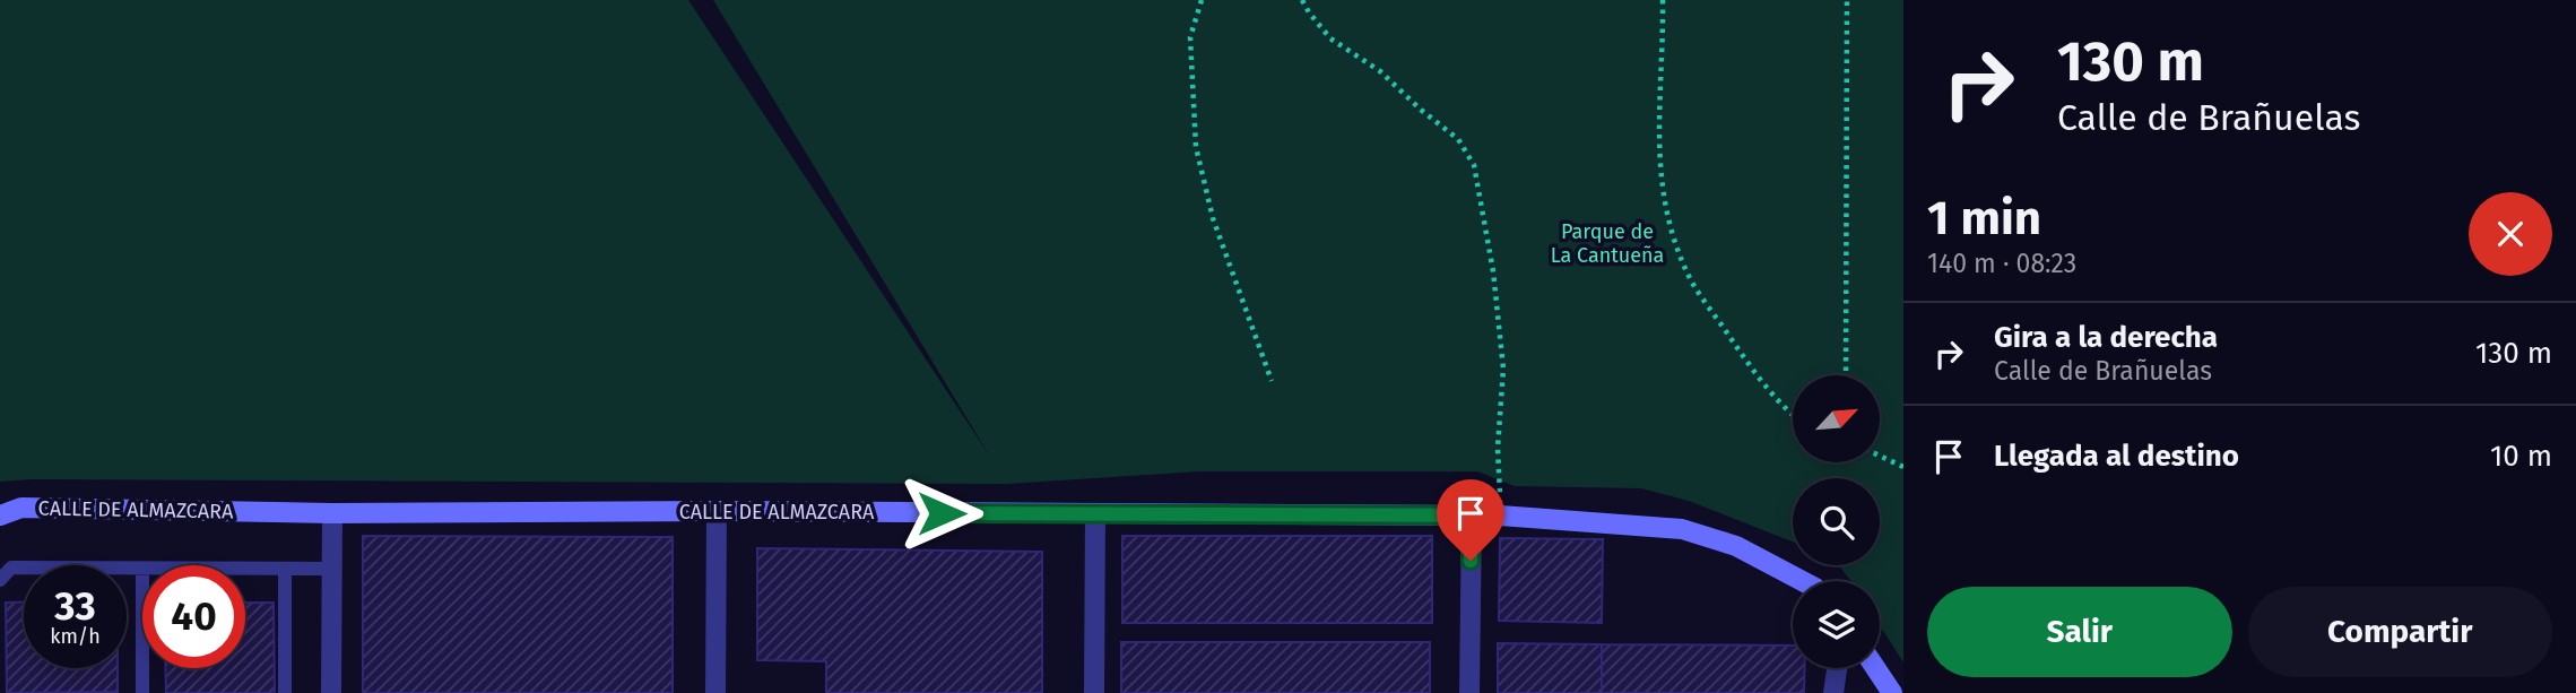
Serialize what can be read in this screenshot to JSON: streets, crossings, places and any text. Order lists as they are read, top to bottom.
{
  "streets": {
    "street": ["CALLE DE ALMAZCARA"]
  },
  "parks": ["Parque de La Cantueña"],
  "north": "top right",
  "page": {
    "turn": ["130 m", "Calle de Brañuelas"],
    "heading": ["1 min", "140 m · 08:23"],
    "list": [
      {
        "name": "Gira a la derecha",
        "note": "Calle de Brañuelas",
        "value": "130 m"
      },
      {
        "name": "Llegada al destino",
        "value": "10 m"
      }
    ],
    "speed": "33 km/h",
    "limit": "40",
    "buttons": ["Salir", "Compartir"]
  }
}
